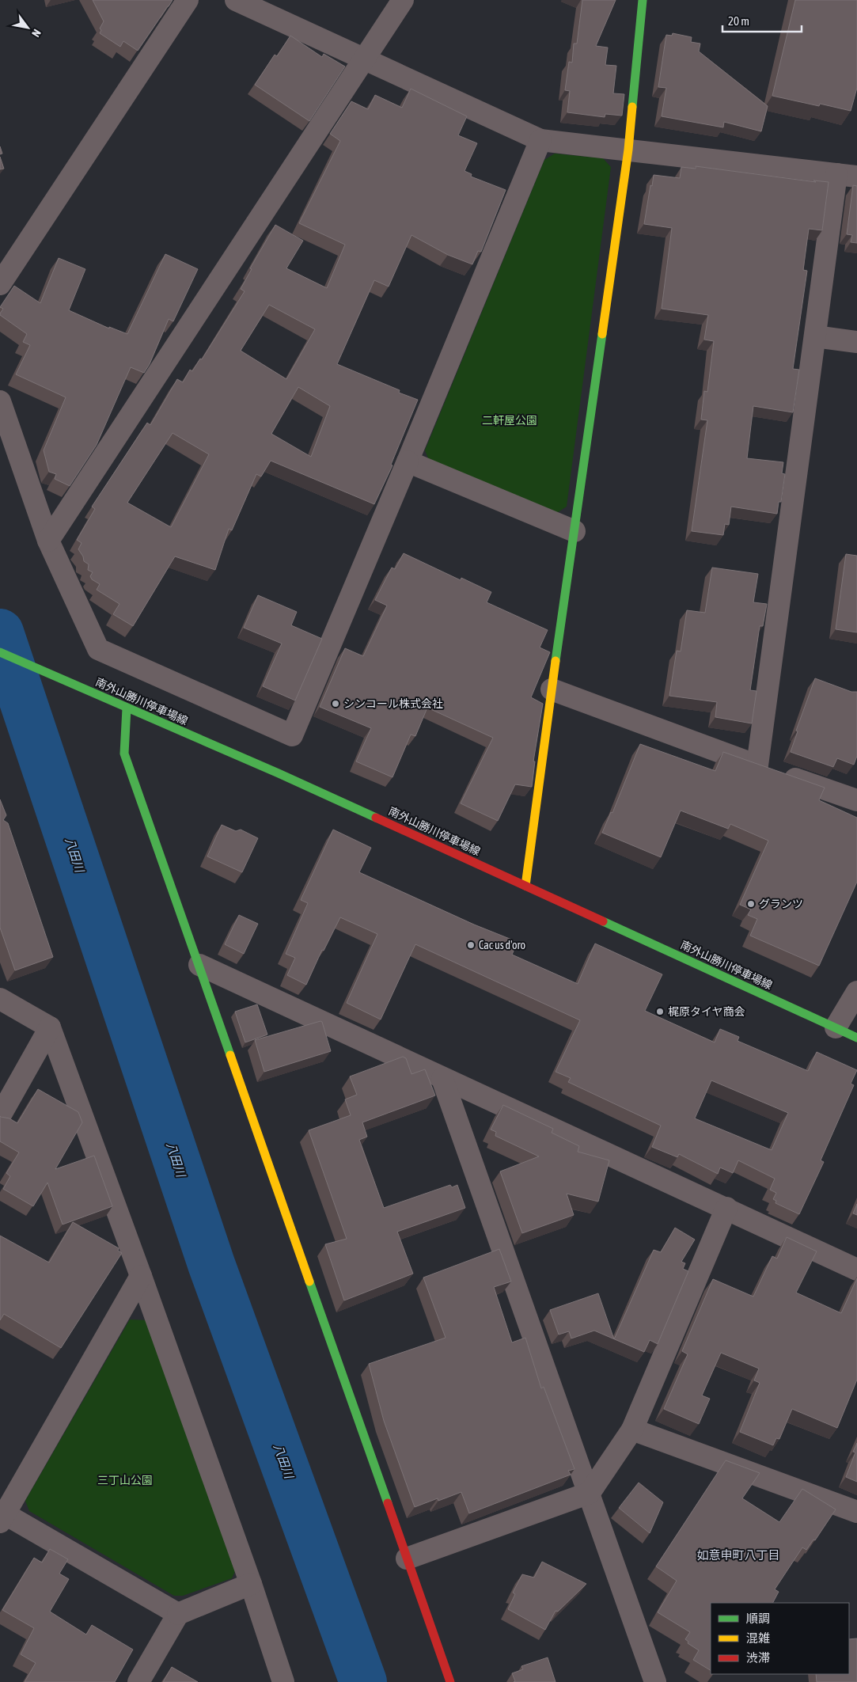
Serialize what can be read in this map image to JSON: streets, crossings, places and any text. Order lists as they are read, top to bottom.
{
  "streets": {
    "street": ["南外山勝川停車場線"]
  },
  "districts": ["如意申町八丁目"],
  "water": ["八田川"],
  "parks": ["二軒屋公園", "三丁山公園"],
  "places": [
    "シンコール株式会社",
    "グランツ",
    "Cac us d'oro",
    "梶原タイヤ商会"
  ],
  "legend": ["順調", "混雑", "渋滞"],
  "scale_bar": "20 m",
  "north": "bottom right"
}
